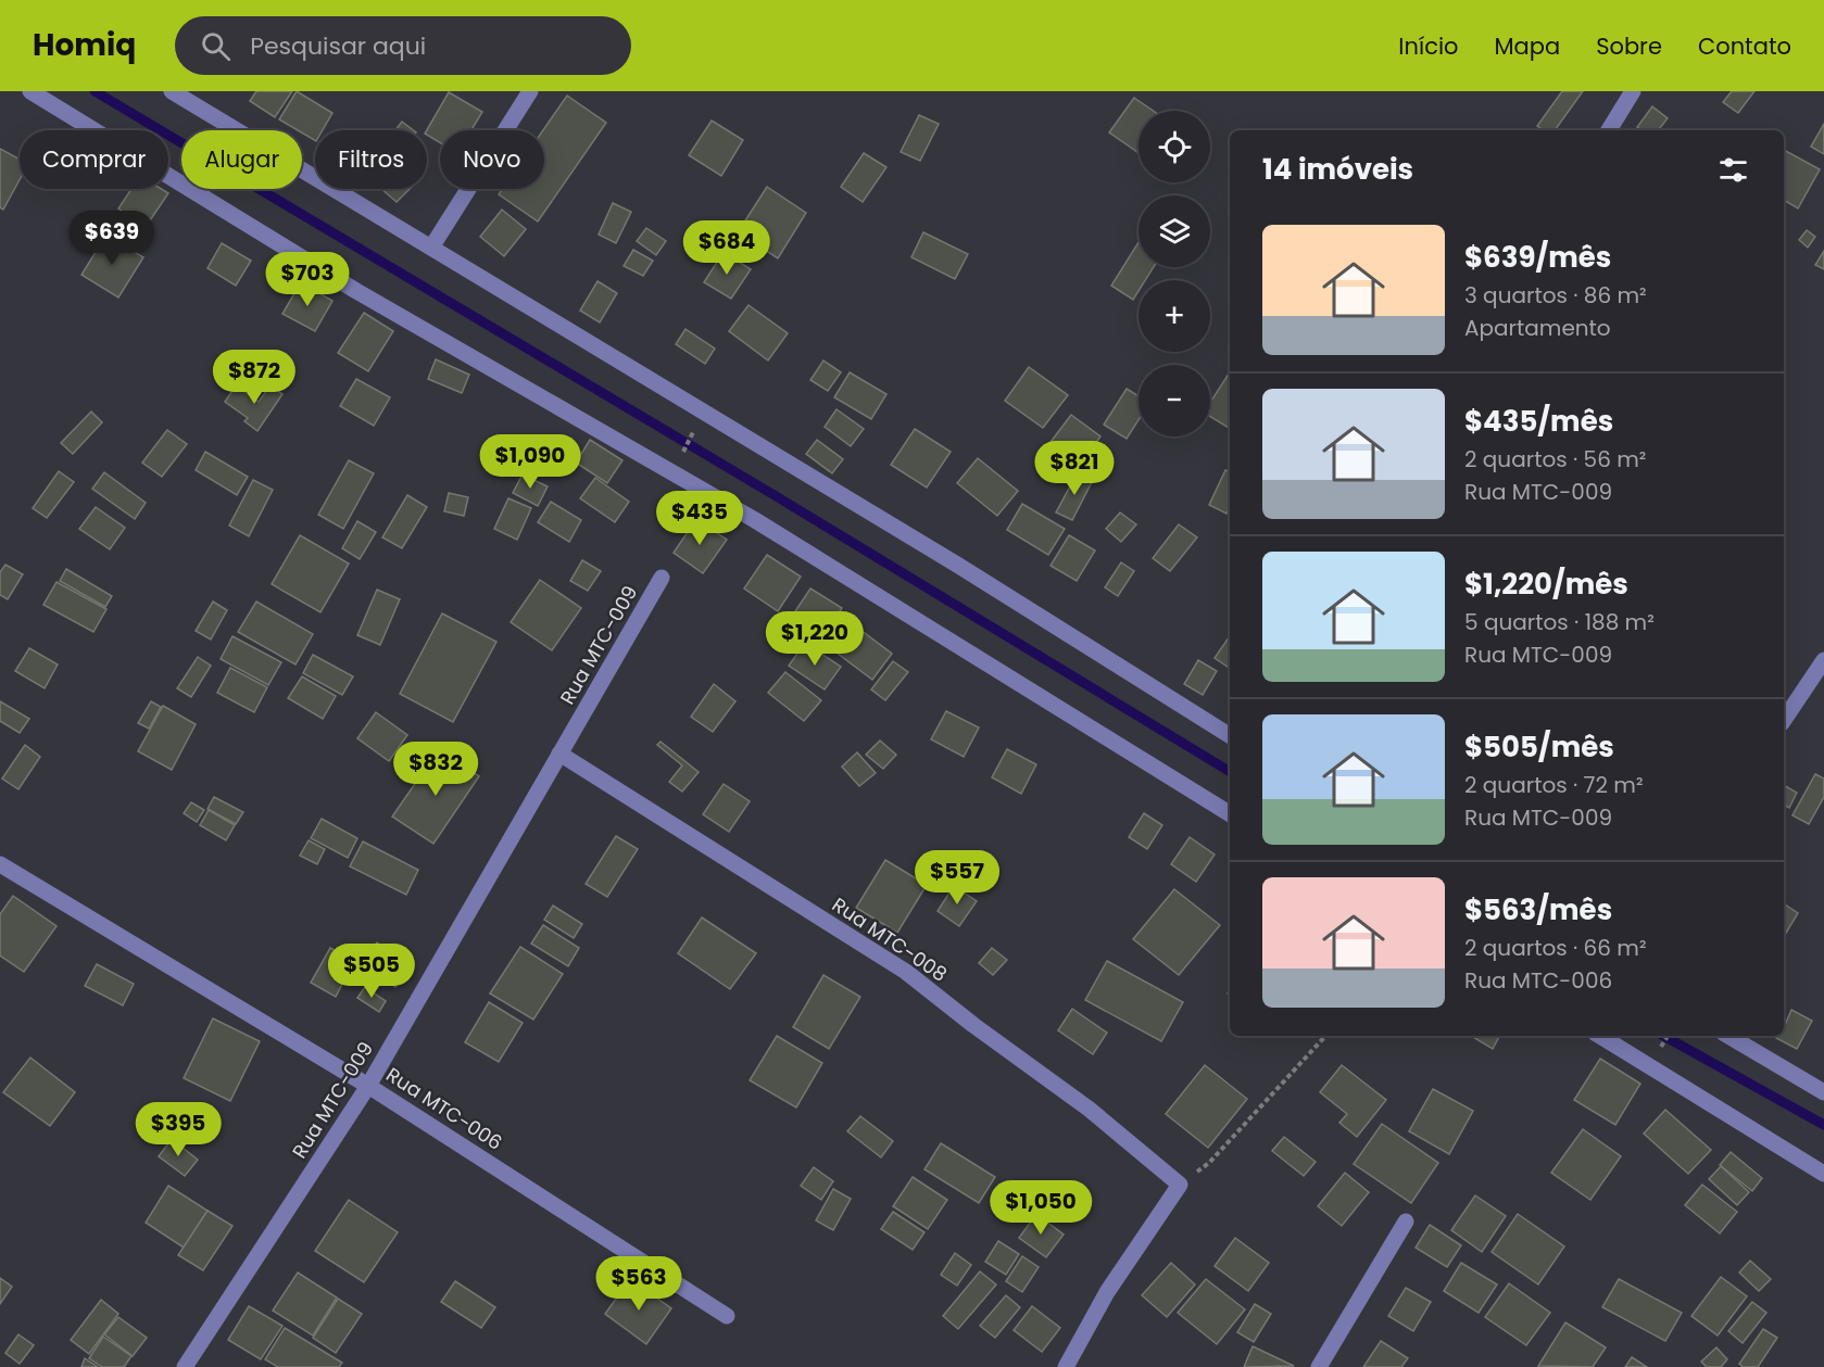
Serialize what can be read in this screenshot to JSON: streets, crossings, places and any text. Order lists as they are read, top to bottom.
{
  "streets": {
    "street": ["Rua MTC-009", "Rua MTC-008", "Rua MTC-006"]
  },
  "crossings": [
    ["Rua MTC-009", "Rua MTC-008"],
    ["Rua MTC-009", "Rua MTC-006"]
  ],
  "page": {
    "header": "Homiq",
    "search": "Pesquisar aqui",
    "nav": [
      "Início",
      "Mapa",
      "Sobre",
      "Contato"
    ],
    "map_buttons": ["+", "−"],
    "chip": [
      "Comprar",
      "Alugar",
      "Filtros",
      "Novo"
    ],
    "heading": "14 imóveis",
    "list": [
      {
        "name": "$639/mês",
        "note": "3 quartos · 86 m² · Apartamento"
      },
      {
        "name": "$435/mês",
        "note": "2 quartos · 56 m² · Rua MTC-009"
      },
      {
        "name": "$1,220/mês",
        "note": "5 quartos · 188 m² · Rua MTC-009"
      },
      {
        "name": "$505/mês",
        "note": "2 quartos · 72 m² · Rua MTC-009"
      },
      {
        "name": "$563/mês",
        "note": "2 quartos · 66 m² · Rua MTC-006"
      }
    ],
    "price": [
      "$639",
      "$684",
      "$703",
      "$872",
      "$1,090",
      "$821",
      "$435",
      "$1,220",
      "$832",
      "$557",
      "$505",
      "$395",
      "$1,050",
      "$563"
    ]
  }
}
